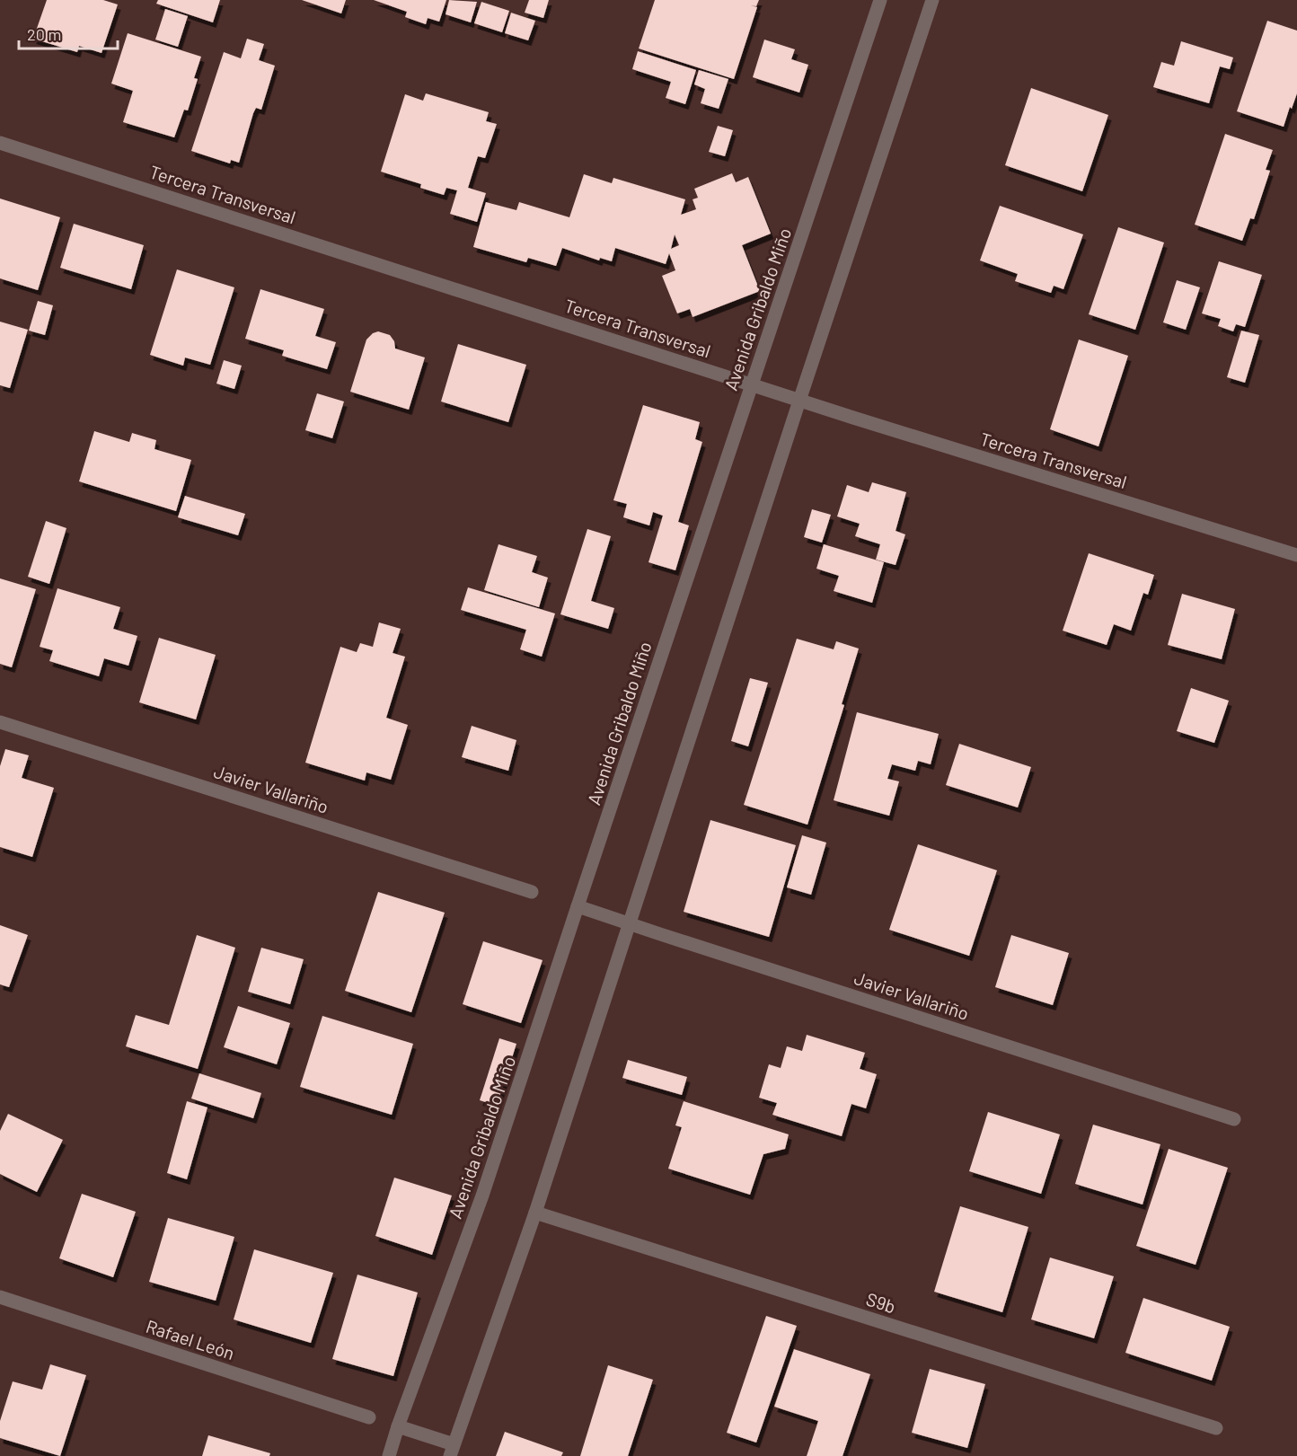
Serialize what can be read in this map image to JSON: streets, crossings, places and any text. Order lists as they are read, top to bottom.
{
  "streets": {
    "street": [
      "Tercera Transversal",
      "Avenida Gribaldo Miño",
      "Javier Vallariño",
      "S9b",
      "Rafael León"
    ]
  },
  "crossings": [
    ["Tercera Transversal", "Avenida Gribaldo Miño"],
    ["Avenida Gribaldo Miño", "Javier Vallariño"]
  ],
  "scale_bar": "20 m"
}
